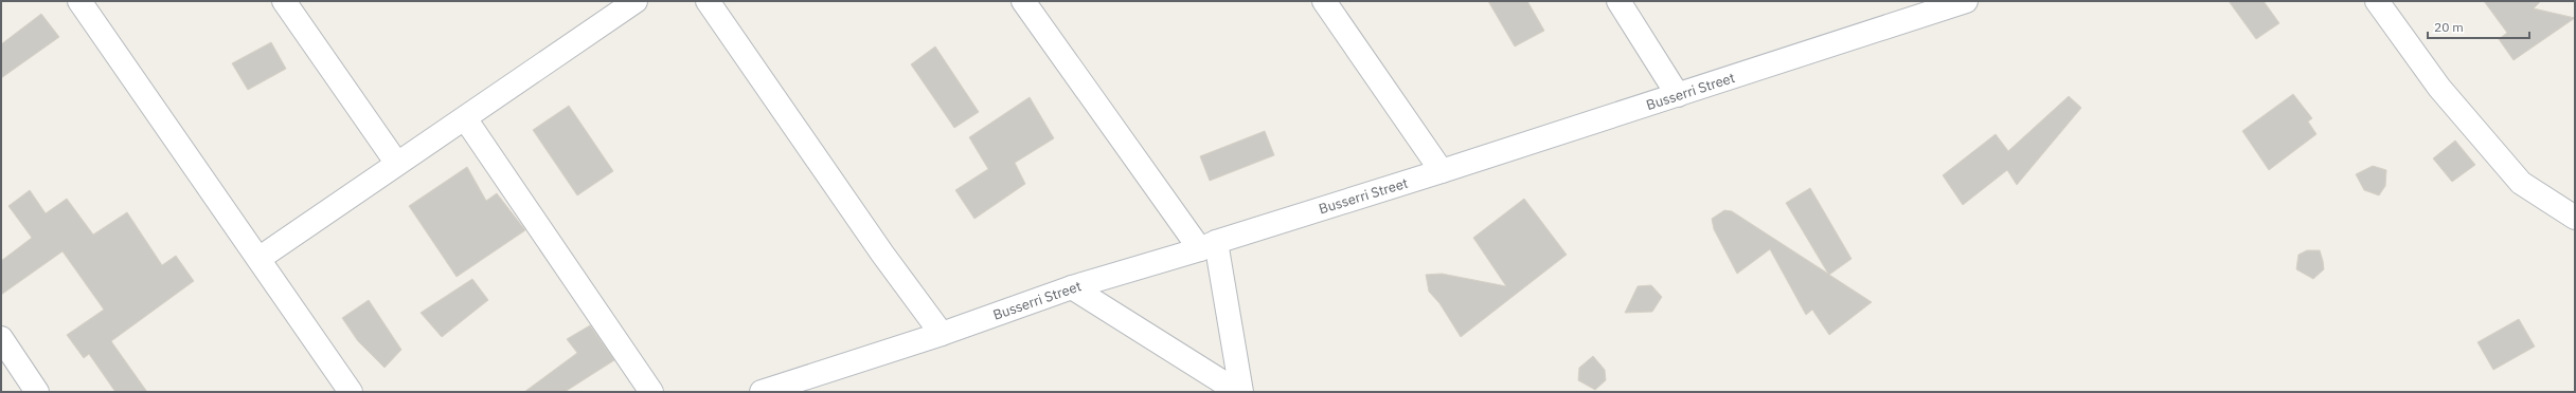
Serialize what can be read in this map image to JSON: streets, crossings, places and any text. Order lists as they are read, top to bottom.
{
  "streets": {
    "street": ["Busserri Street"]
  },
  "scale_bar": "20 m"
}
